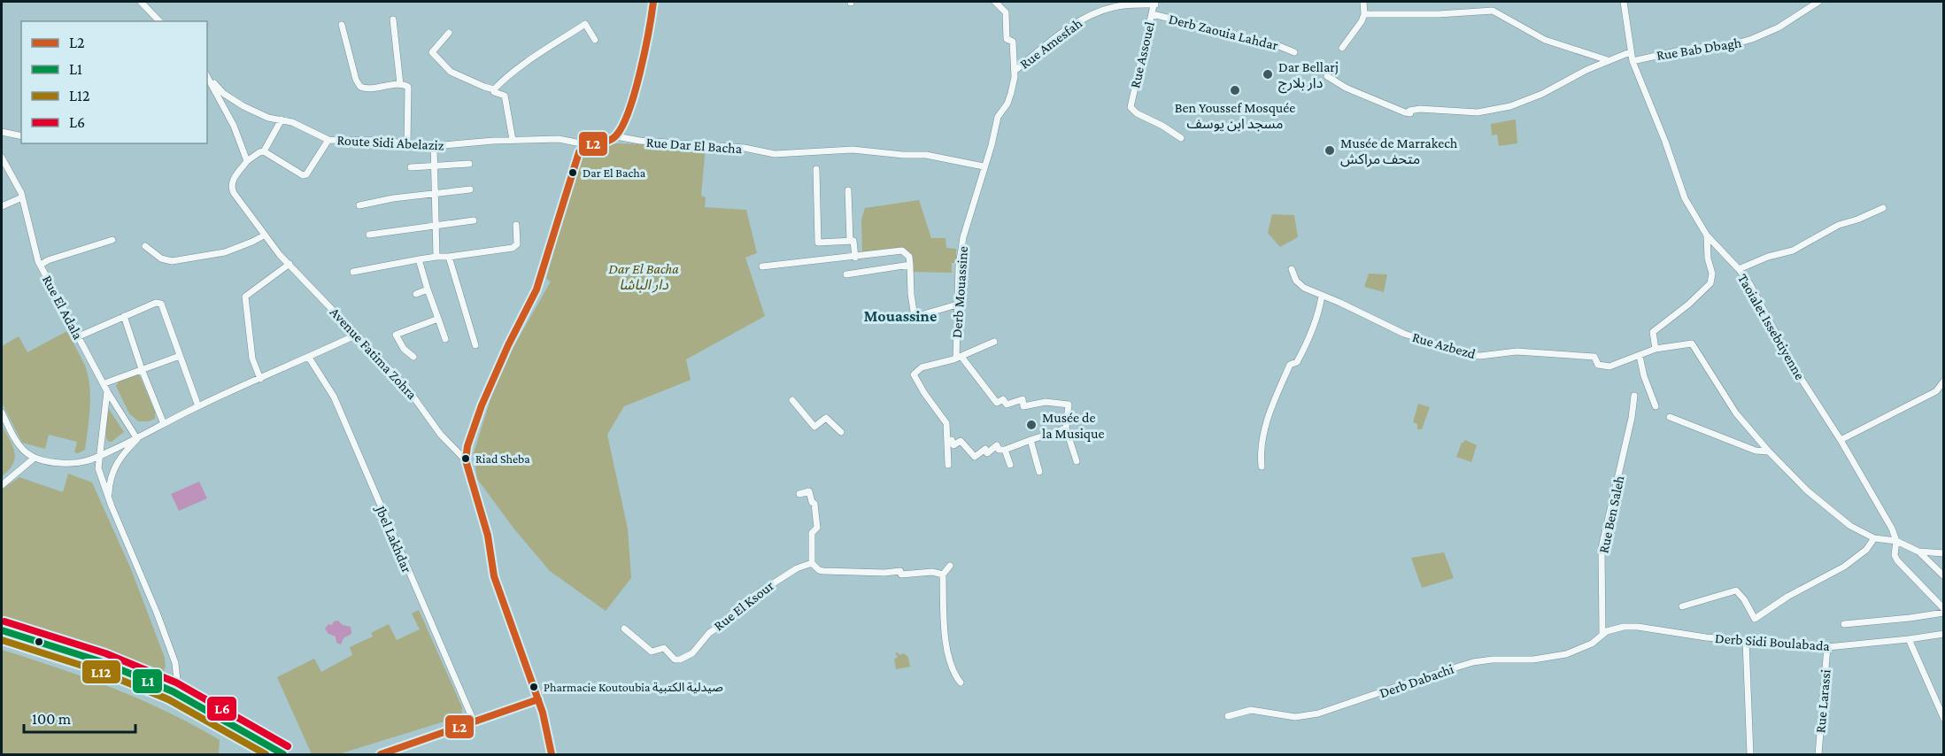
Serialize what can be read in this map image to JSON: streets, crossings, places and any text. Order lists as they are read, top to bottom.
{
  "streets": {
    "street": [
      "Derb Zaouia Lahdar",
      "Rue Amesfah",
      "Rue Bab Dbagh",
      "Rue Assouel",
      "Route Sidi Abelaziz",
      "Rue Dar El Bacha",
      "Derb Mouassine",
      "Rue El Adala",
      "Taoialet Issebtiyenne",
      "Rue Azbezd",
      "Avenue Fatima Zohra",
      "Rue Ben Saleh",
      "Jbel Lakhdar",
      "Rue El Ksour",
      "Derb Sidi Boulabada",
      "Derb Dabachi",
      "Rue Larassi"
    ]
  },
  "crossings": [
    ["Derb Zaouia Lahdar", "Rue Assouel"],
    ["Rue Amesfah", "Rue Assouel"],
    ["Rue Amesfah", "Rue Dar El Bacha"],
    ["Rue Amesfah", "Derb Mouassine"],
    ["Rue Bab Dbagh", "Taoialet Issebtiyenne"],
    ["Route Sidi Abelaziz", "Rue Dar El Bacha"],
    ["Rue Dar El Bacha", "Derb Mouassine"],
    ["Rue Ben Saleh", "Derb Sidi Boulabada"],
    ["Rue Ben Saleh", "Derb Dabachi"],
    ["Derb Sidi Boulabada", "Derb Dabachi"],
    ["Derb Sidi Boulabada", "Rue Larassi"]
  ],
  "districts": ["Mouassine"],
  "parks": ["Dar El Bacha دار الباشا"],
  "places": [
    "Dar Bellarj دار بلارج",
    "Ben Youssef Mosquée مسجد ابن يوسف",
    "Musée de Marrakech متحف مراكش",
    "Dar El Bacha",
    "Musée de la Musique",
    "Riad Sheba",
    "Pharmacie Koutoubia صيدلية الكتبية"
  ],
  "lines": [
    "transit line L2",
    "transit line L6",
    "transit line L1",
    "transit line L12"
  ],
  "legend": [
    "L2",
    "L1",
    "L12",
    "L6"
  ],
  "scale_bar": "100 m"
}
